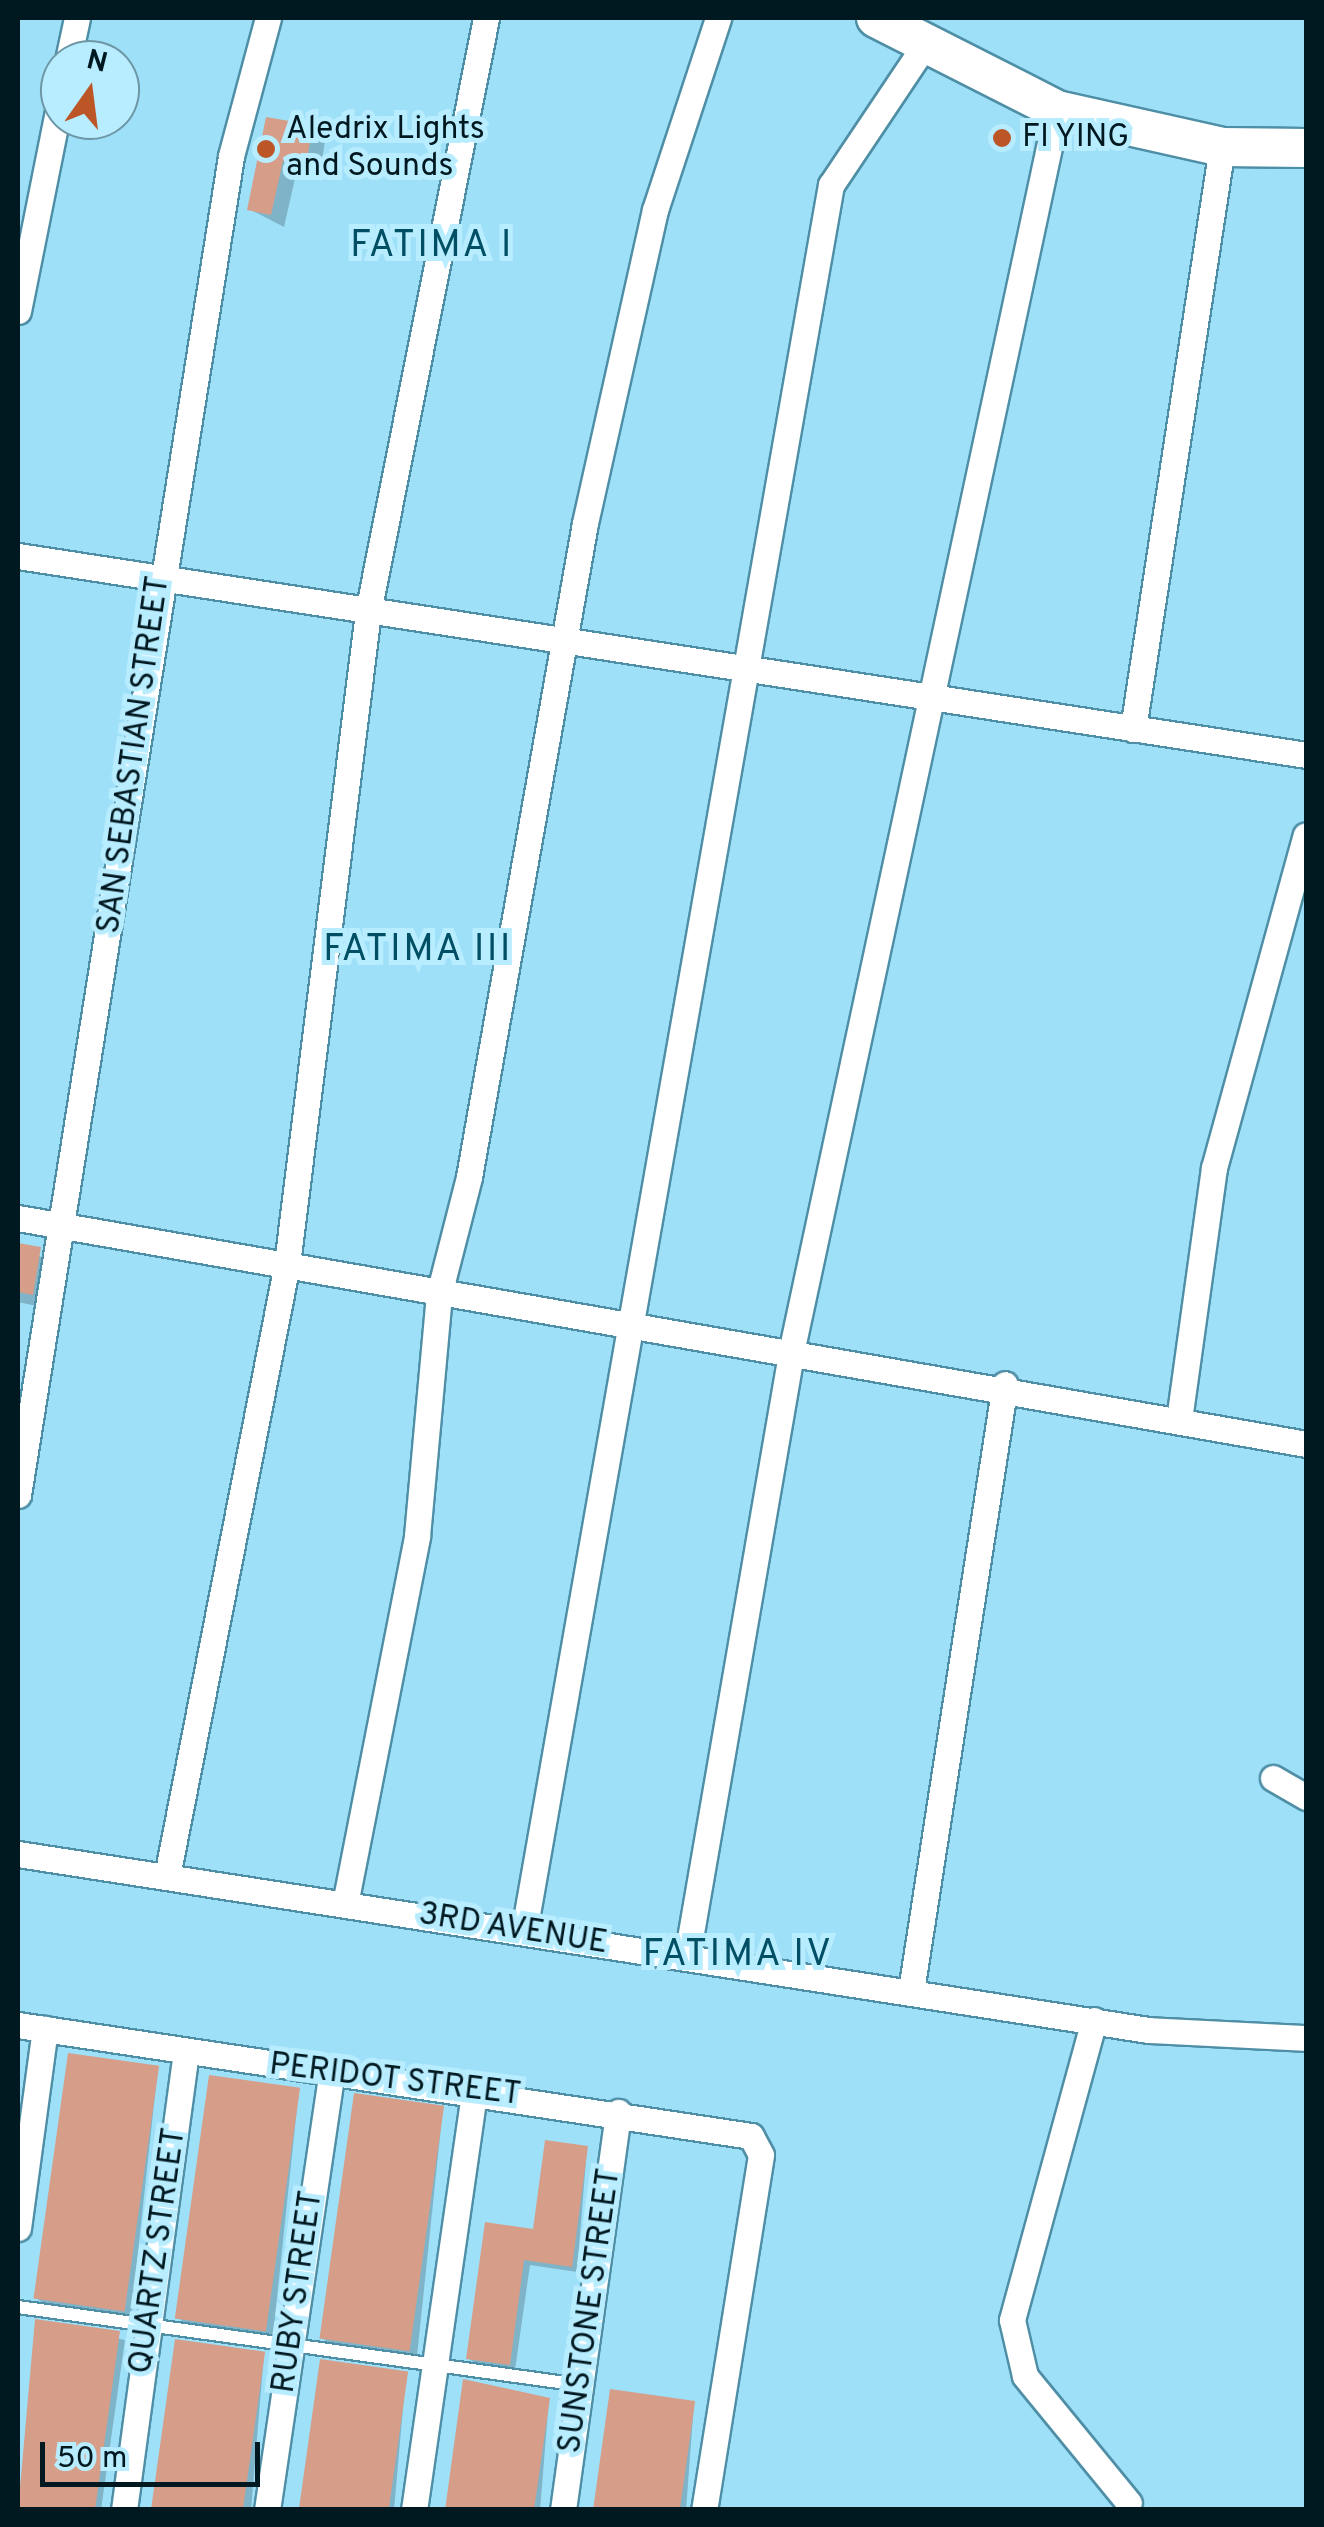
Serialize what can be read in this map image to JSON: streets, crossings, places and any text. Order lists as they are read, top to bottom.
{
  "streets": {
    "street": [
      "SAN SEBASTIAN STREET",
      "3RD AVENUE",
      "PERIDOT STREET",
      "QUARTZ STREET",
      "RUBY STREET",
      "SUNSTONE STREET"
    ]
  },
  "crossings": [
    ["PERIDOT STREET", "QUARTZ STREET"],
    ["PERIDOT STREET", "RUBY STREET"],
    ["PERIDOT STREET", "SUNSTONE STREET"]
  ],
  "districts": ["FATIMA I", "FATIMA III", "FATIMA IV"],
  "places": ["FI YING", "Aledrix Lights and Sounds"],
  "scale_bar": "50 m",
  "north": "top"
}
